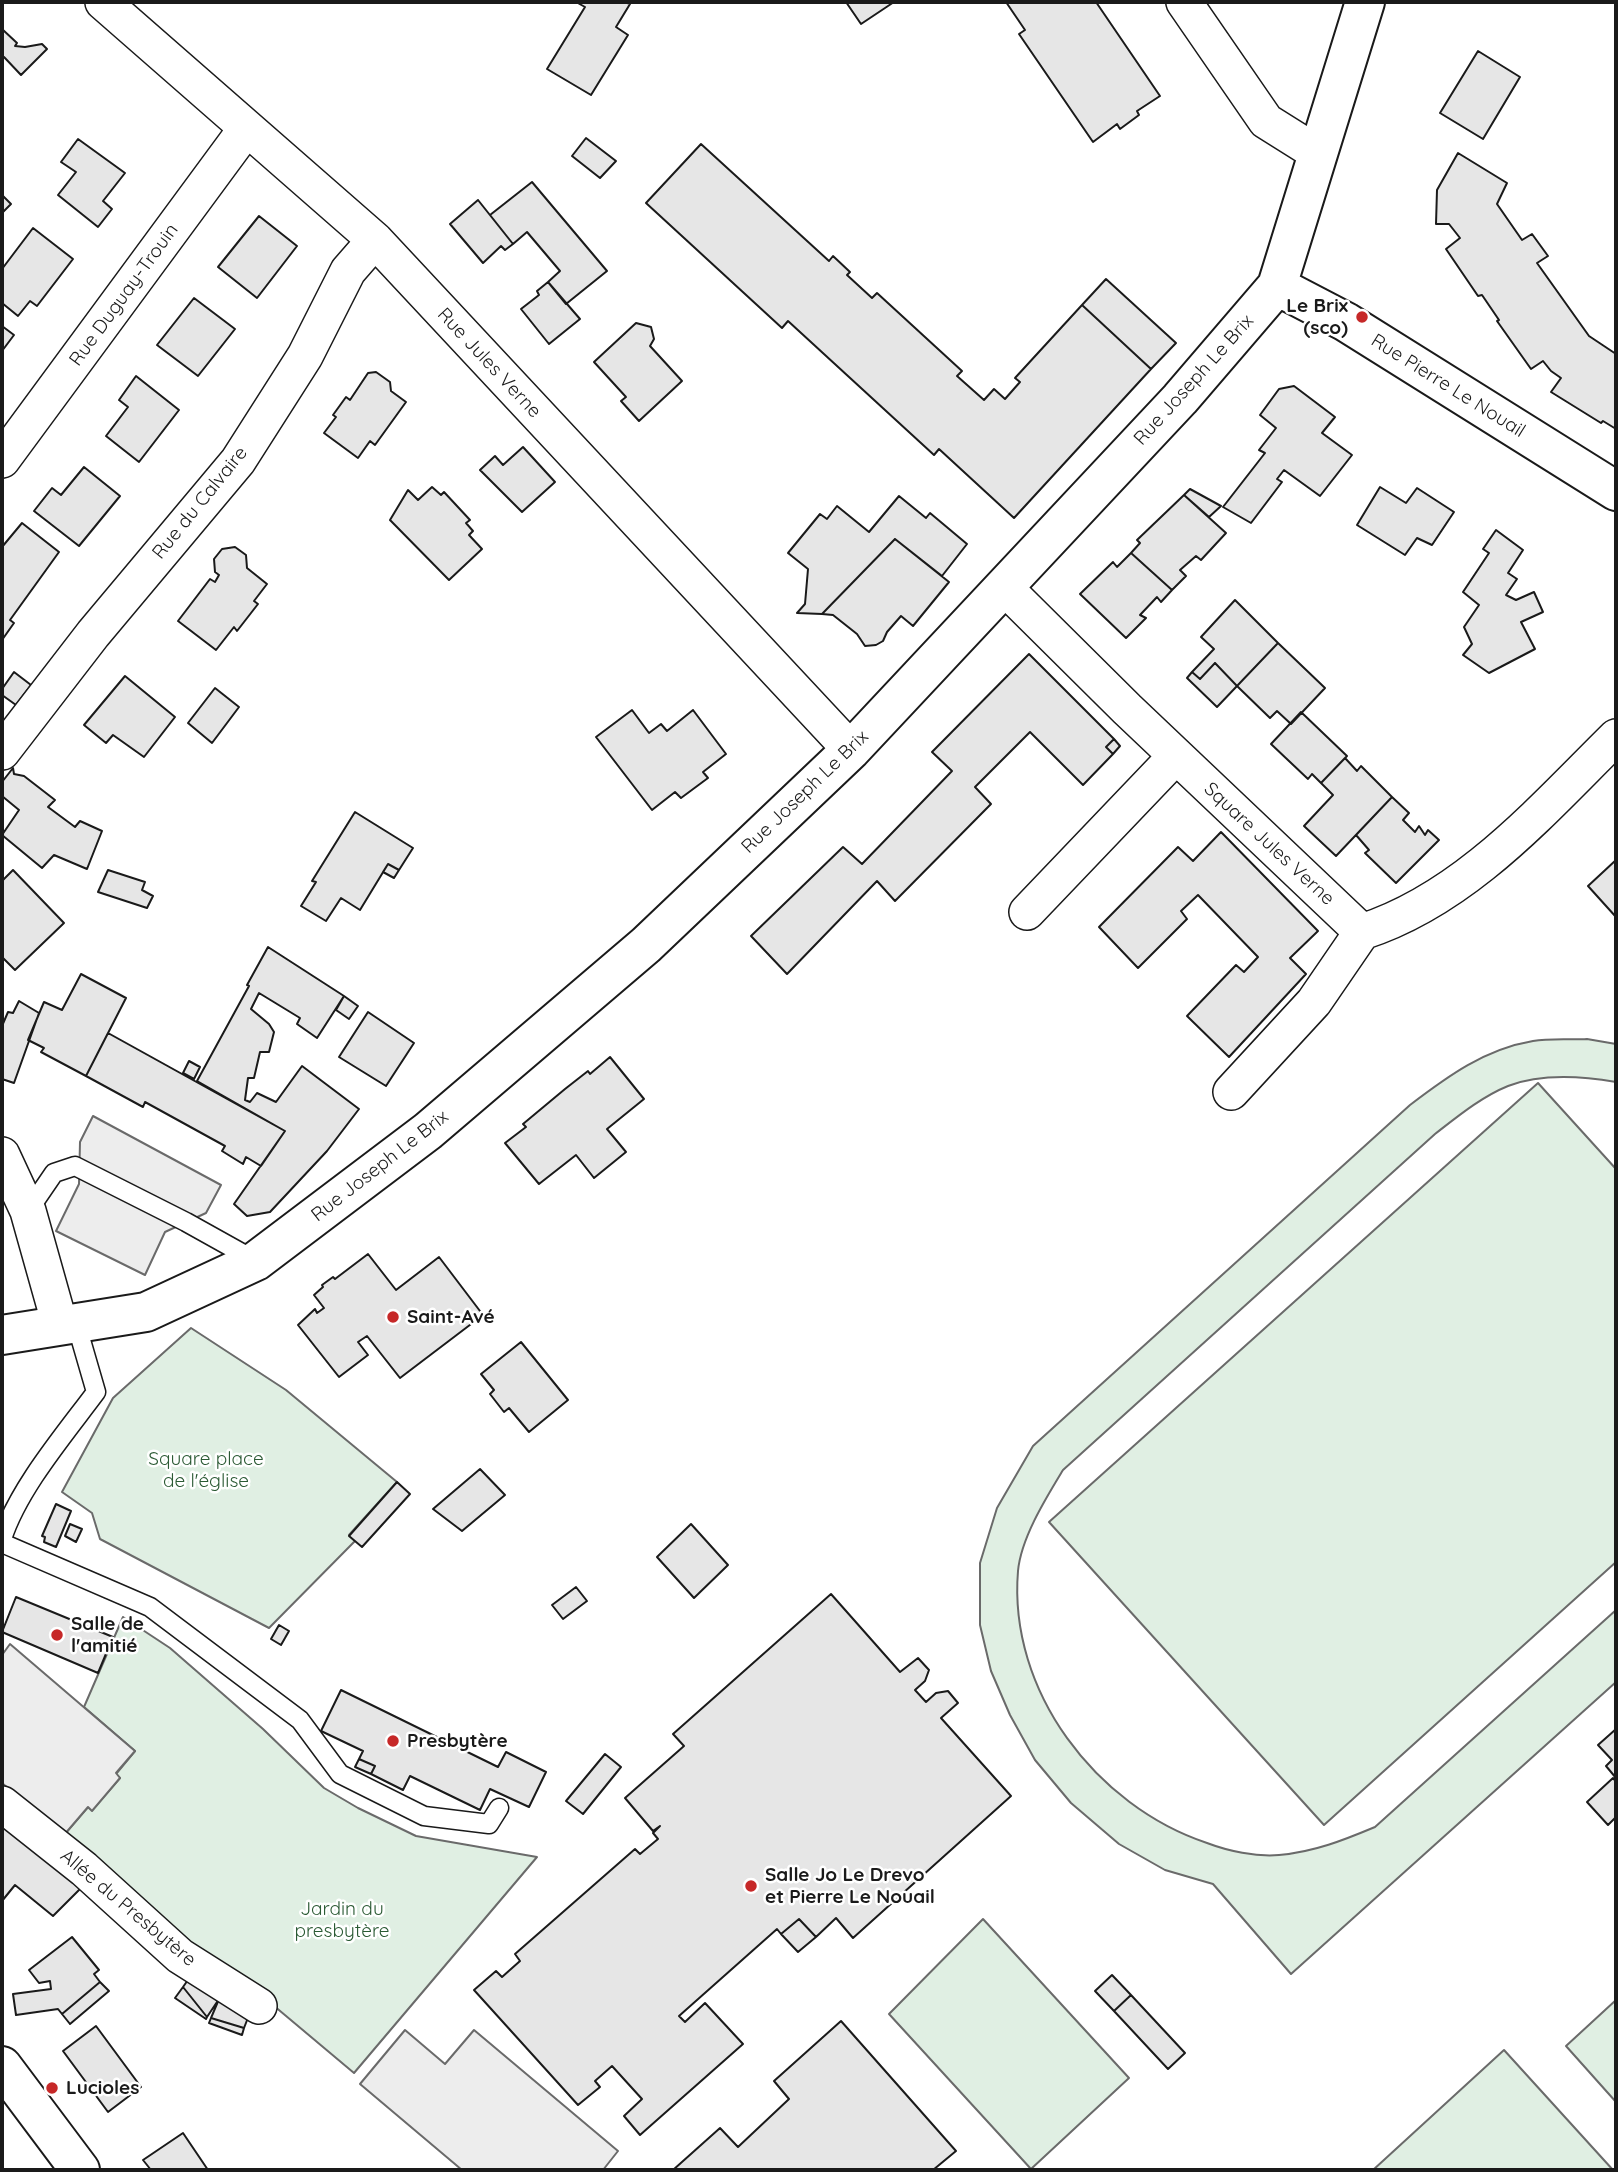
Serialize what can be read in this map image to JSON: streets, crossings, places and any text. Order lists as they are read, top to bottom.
{
  "streets": {
    "street": [
      "Rue Duguay-Trouin",
      "Rue Jules Verne",
      "Rue Joseph Le Brix",
      "Rue Pierre Le Nouail",
      "Rue du Calvaire",
      "Square Jules Verne",
      "Allée du Presbytère"
    ]
  },
  "crossings": [
    ["Rue Duguay-Trouin", "Rue Jules Verne"],
    ["Rue Jules Verne", "Rue Joseph Le Brix"],
    ["Rue Jules Verne", "Rue du Calvaire"],
    ["Rue Joseph Le Brix", "Rue Pierre Le Nouail"],
    ["Rue Joseph Le Brix", "Square Jules Verne"]
  ],
  "parks": ["Square place de l'église", "Jardin du presbytère"],
  "places": [
    "Le Brix (sco)",
    "Saint-Avé",
    "Salle de l'amitié",
    "Presbytère",
    "Salle Jo Le Drevo et Pierre Le Nouail",
    "Lucioles"
  ]
}
